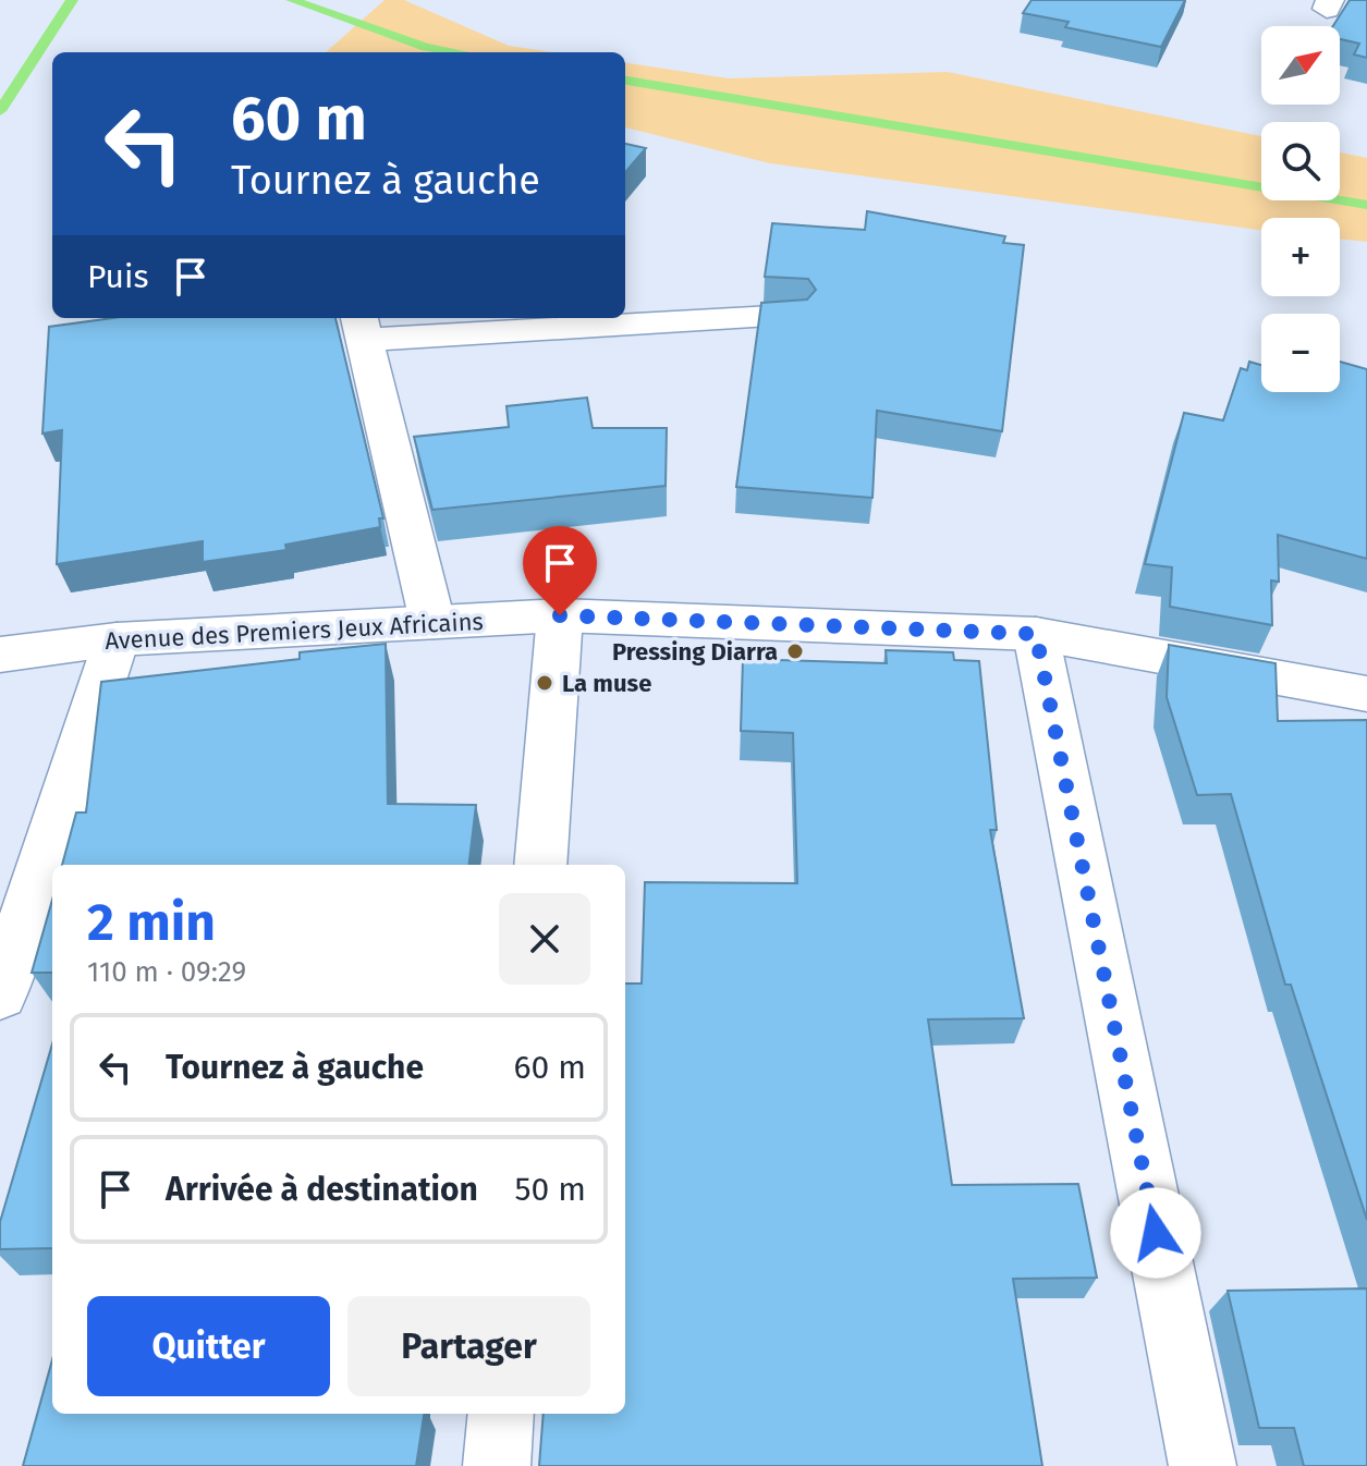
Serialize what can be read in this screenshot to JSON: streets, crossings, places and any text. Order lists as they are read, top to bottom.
{
  "streets": {
    "street": ["Avenue des Premiers Jeux Africains"]
  },
  "places": ["Pressing Diarra", "La muse"],
  "north": "top right",
  "page": {
    "map_buttons": ["+", "−"],
    "turn": ["60 m", "Tournez à gauche"],
    "then": "Puis",
    "heading": ["2 min", "110 m · 09:29"],
    "list": [
      {
        "name": "Tournez à gauche",
        "value": "60 m"
      },
      {
        "name": "Arrivée à destination",
        "value": "50 m"
      }
    ],
    "buttons": ["Quitter", "Partager"]
  }
}
